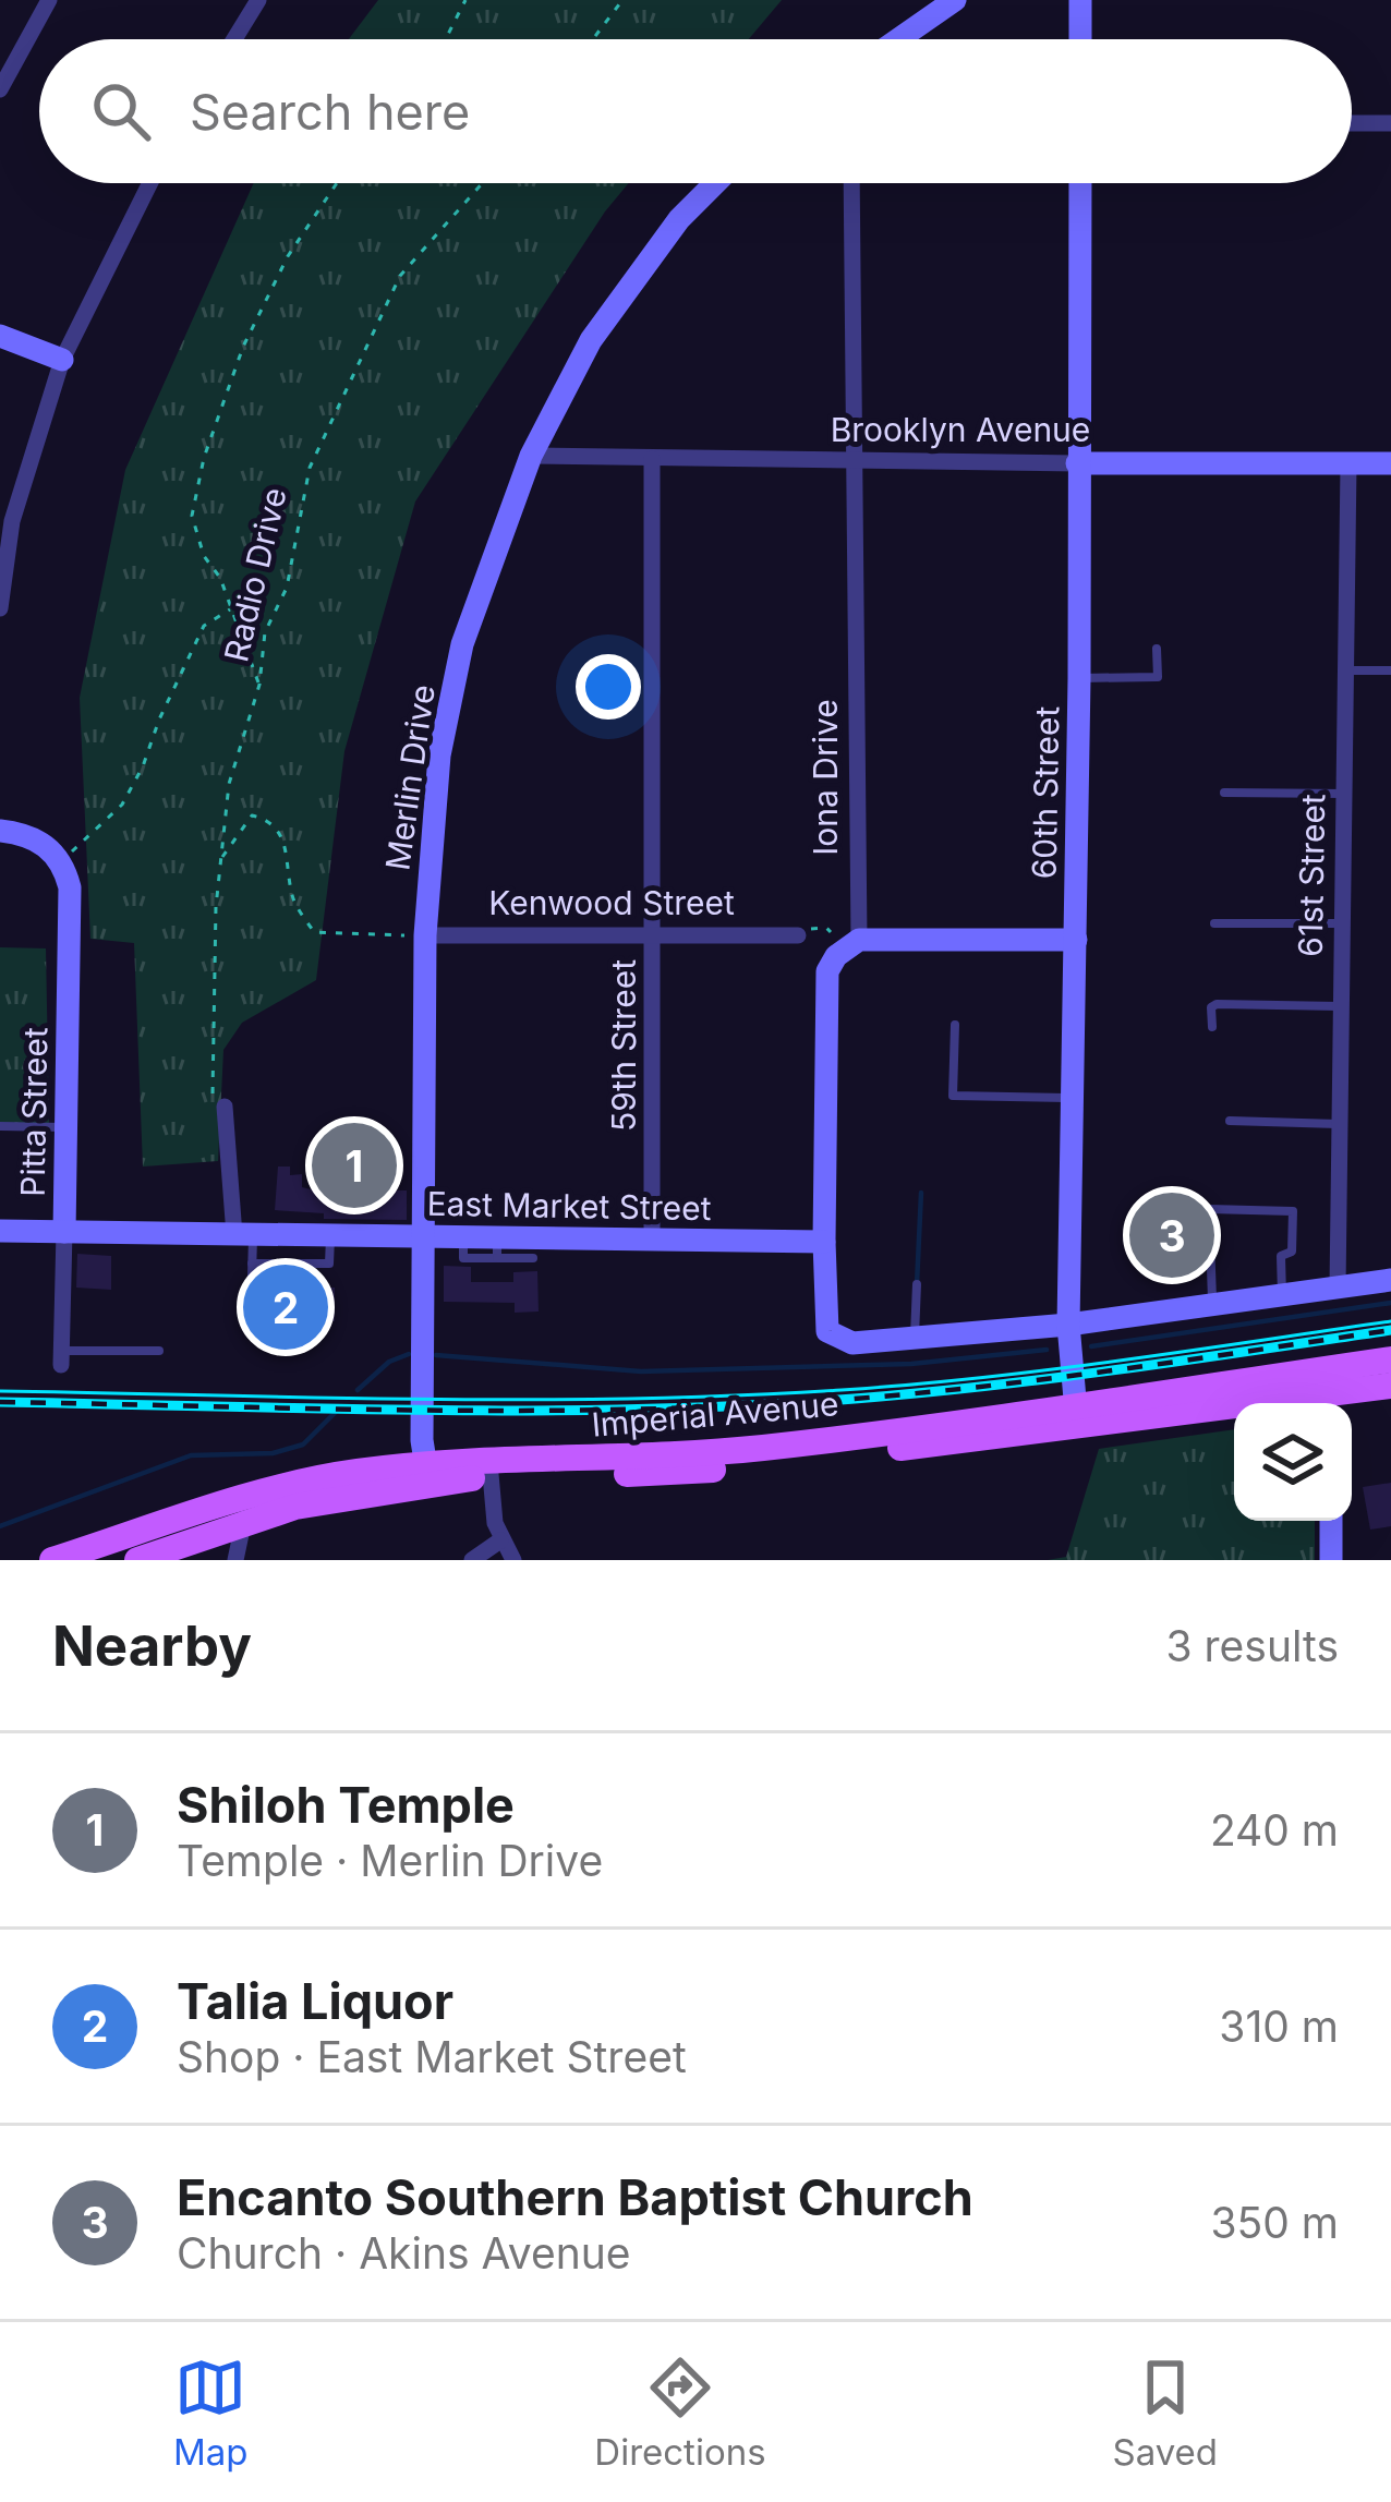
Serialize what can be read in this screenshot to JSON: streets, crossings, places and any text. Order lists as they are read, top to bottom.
{
  "streets": {
    "main road": ["Imperial Avenue"],
    "street": [
      "Brooklyn Avenue",
      "Merlin Drive",
      "Iona Drive",
      "60th Street",
      "61st Street",
      "Kenwood Street",
      "59th Street",
      "Pitta Street",
      "East Market Street"
    ],
    "path": ["Radio Drive"]
  },
  "crossings": [
    ["Brooklyn Avenue", "Merlin Drive"],
    ["Brooklyn Avenue", "Iona Drive"],
    ["Brooklyn Avenue", "60th Street"],
    ["Brooklyn Avenue", "61st Street"],
    ["Brooklyn Avenue", "59th Street"],
    ["Merlin Drive", "Kenwood Street"],
    ["Merlin Drive", "East Market Street"],
    ["Merlin Drive", "Imperial Avenue"],
    ["Iona Drive", "East Market Street"],
    ["60th Street", "Imperial Avenue"],
    ["Kenwood Street", "59th Street"],
    ["59th Street", "East Market Street"],
    ["Pitta Street", "East Market Street"]
  ],
  "page": {
    "search": "Search here",
    "pins": ["1", "3", "2"],
    "heading": ["Nearby", "3 results"],
    "list": [
      {
        "mark": "1",
        "name": "Shiloh Temple",
        "note": "Temple · Merlin Drive",
        "value": "240 m"
      },
      {
        "mark": "2",
        "name": "Talia Liquor",
        "note": "Shop · East Market Street",
        "value": "310 m"
      },
      {
        "mark": "3",
        "name": "Encanto Southern Baptist Church",
        "note": "Church · Akins Avenue",
        "value": "350 m"
      }
    ],
    "nav": ["Map", "Directions", "Saved"]
  }
}
